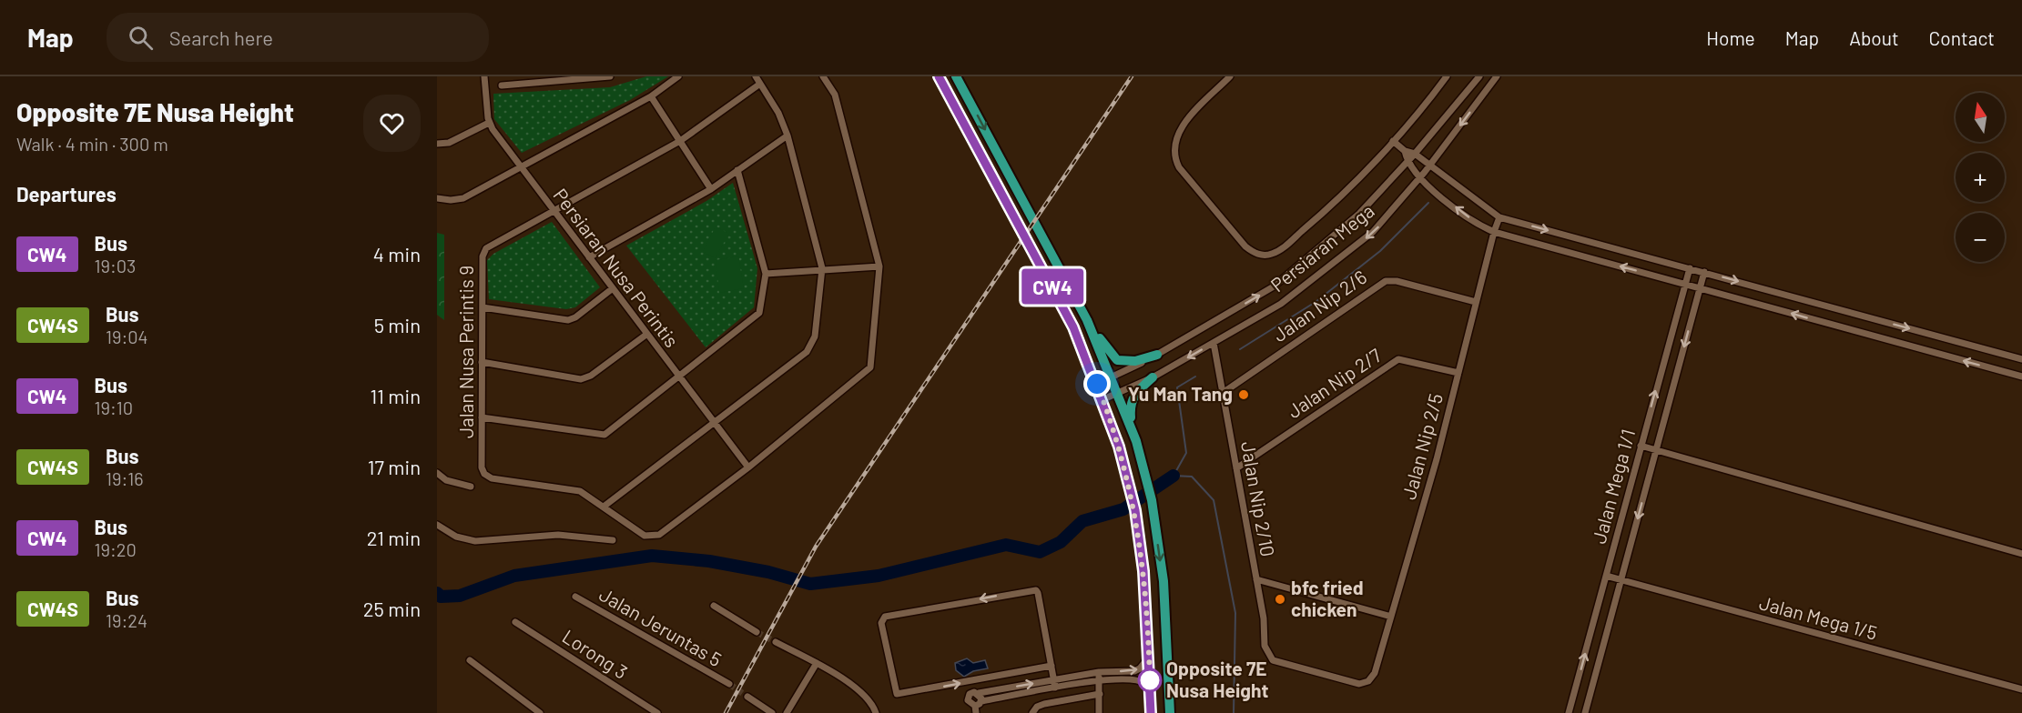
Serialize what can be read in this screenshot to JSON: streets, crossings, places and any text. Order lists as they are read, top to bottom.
{
  "streets": {
    "street": [
      "Persiaran Mega",
      "Persiaran Nusa Perintis",
      "Jalan Nip 2/6",
      "Jalan Nusa Perintis 9",
      "Jalan Nip 2/7",
      "Jalan Nip 2/5",
      "Jalan Mega 1/1",
      "Jalan Nip 2/10",
      "Jalan Mega 1/5",
      "Jalan Jeruntas 5",
      "Lorong 3"
    ]
  },
  "crossings": [
    ["Persiaran Mega", "Jalan Nip 2/10"],
    ["Persiaran Nusa Perintis", "Jalan Nusa Perintis 9"],
    ["Jalan Nip 2/6", "Jalan Nip 2/5"],
    ["Jalan Nip 2/6", "Jalan Nip 2/10"],
    ["Jalan Nip 2/7", "Jalan Nip 2/5"],
    ["Jalan Nip 2/7", "Jalan Nip 2/10"],
    ["Jalan Nip 2/5", "Jalan Nip 2/10"],
    ["Jalan Mega 1/1", "Jalan Mega 1/5"]
  ],
  "places": ["Yu Man Tang", "bfc fried chicken", "Opposite 7E Nusa Height"],
  "lines": ["bus line CW4"],
  "north": "top",
  "page": {
    "header": "Map",
    "search": "Search here",
    "nav": [
      "Home",
      "Map",
      "About",
      "Contact"
    ],
    "heading": [
      ["Opposite 7E Nusa Height", "Walk · 4 min · 300 m"],
      "Departures"
    ],
    "on_map": "CW4",
    "map_buttons": ["+", "−"],
    "list": [
      {
        "mark": "CW4",
        "name": "Bus",
        "note": "19:03",
        "value": "4 min"
      },
      {
        "mark": "CW4S",
        "name": "Bus",
        "note": "19:04",
        "value": "5 min"
      },
      {
        "mark": "CW4",
        "name": "Bus",
        "note": "19:10",
        "value": "11 min"
      },
      {
        "mark": "CW4S",
        "name": "Bus",
        "note": "19:16",
        "value": "17 min"
      },
      {
        "mark": "CW4",
        "name": "Bus",
        "note": "19:20",
        "value": "21 min"
      },
      {
        "mark": "CW4S",
        "name": "Bus",
        "note": "19:24",
        "value": "25 min"
      }
    ]
  }
}
